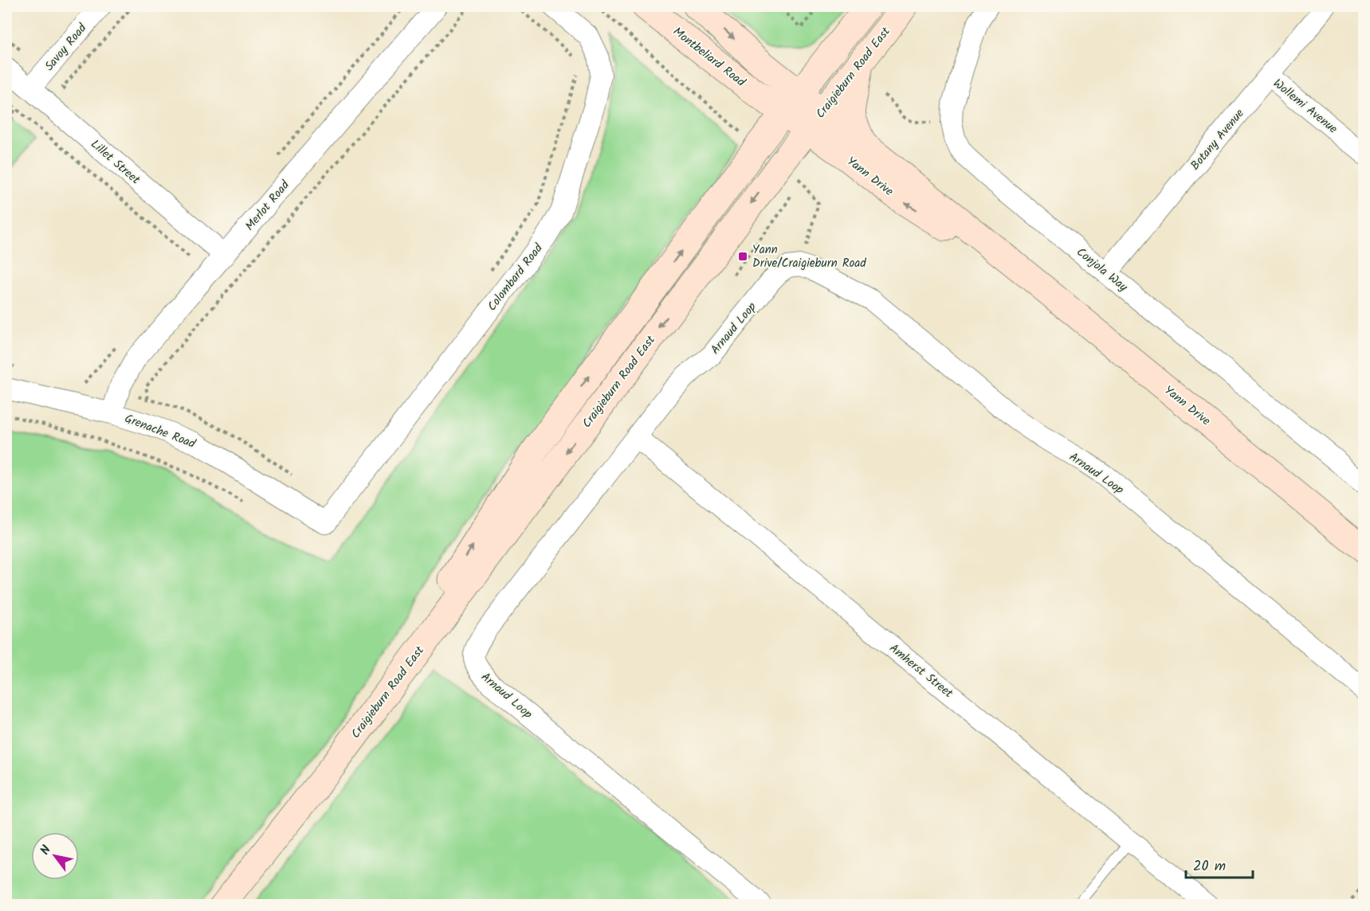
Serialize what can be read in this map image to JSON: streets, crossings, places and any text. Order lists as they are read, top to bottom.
{
  "streets": {
    "main road": ["Montbeliard Road", "Craigieburn Road East", "Yann Drive"],
    "street": [
      "Savoy Road",
      "Wollemi Avenue",
      "Botany Avenue",
      "Lillet Street",
      "Merlot Road",
      "Conjola Way",
      "Colombard Road",
      "Arnaud Loop",
      "Grenache Road",
      "Amherst Street"
    ]
  },
  "crossings": [
    ["Savoy Road", "Lillet Street"],
    ["Montbeliard Road", "Craigieburn Road East"],
    ["Montbeliard Road", "Yann Drive"],
    ["Craigieburn Road East", "Yann Drive"],
    ["Wollemi Avenue", "Botany Avenue"],
    ["Botany Avenue", "Conjola Way"],
    ["Lillet Street", "Merlot Road"],
    ["Merlot Road", "Grenache Road"],
    ["Colombard Road", "Grenache Road"],
    ["Arnaud Loop", "Amherst Street"]
  ],
  "places": {
    "transit": ["Yann Drive/Craigieburn Road"]
  },
  "scale_bar": "20 m",
  "north": "top left"
}
